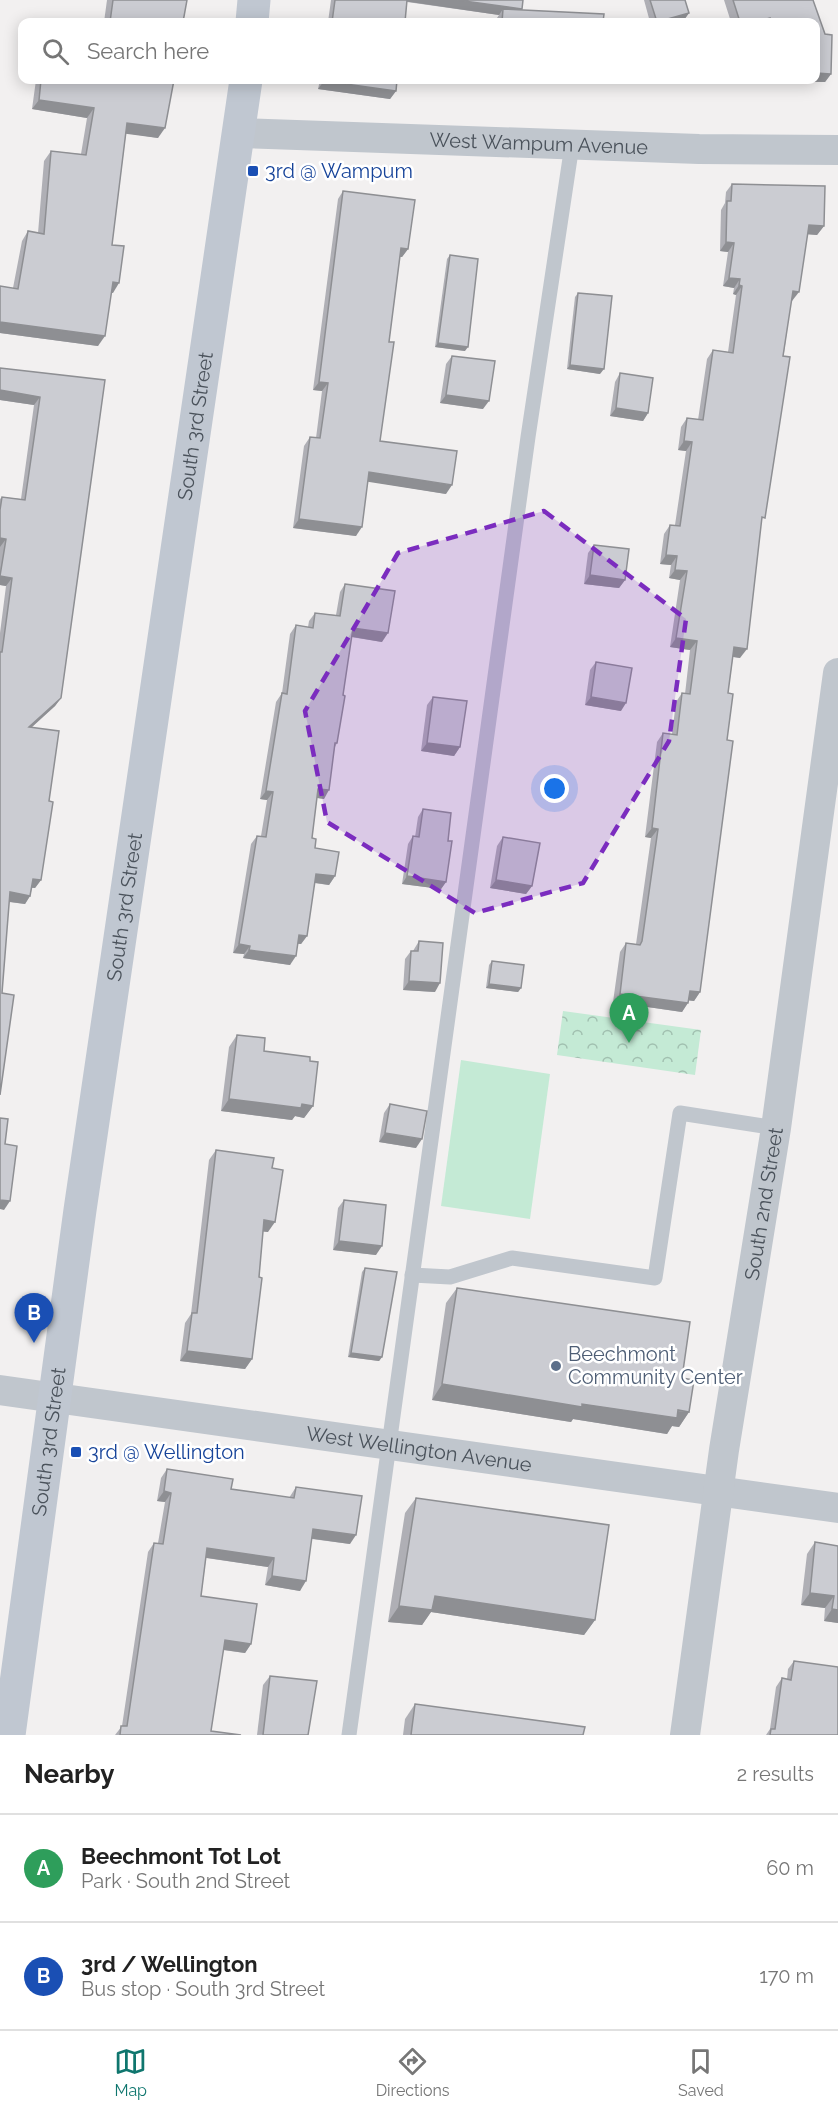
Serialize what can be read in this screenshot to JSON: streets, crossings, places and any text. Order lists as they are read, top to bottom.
{
  "streets": {
    "main road": ["South 3rd Street"],
    "street": ["West Wampum Avenue", "South 2nd Street", "West Wellington Avenue"]
  },
  "crossings": [
    ["West Wampum Avenue", "South 3rd Street"],
    ["South 3rd Street", "West Wellington Avenue"],
    ["South 2nd Street", "West Wellington Avenue"]
  ],
  "places": {
    "transit": ["3rd @ Wampum", "3rd @ Wellington"],
    "other": ["Beechmont Community Center"]
  },
  "page": {
    "search": "Search here",
    "pins": ["A", "B"],
    "heading": ["Nearby", "2 results"],
    "list": [
      {
        "mark": "A",
        "name": "Beechmont Tot Lot",
        "note": "Park · South 2nd Street",
        "value": "60 m"
      },
      {
        "mark": "B",
        "name": "3rd / Wellington",
        "note": "Bus stop · South 3rd Street",
        "value": "170 m"
      }
    ],
    "nav": ["Map", "Directions", "Saved"]
  }
}
